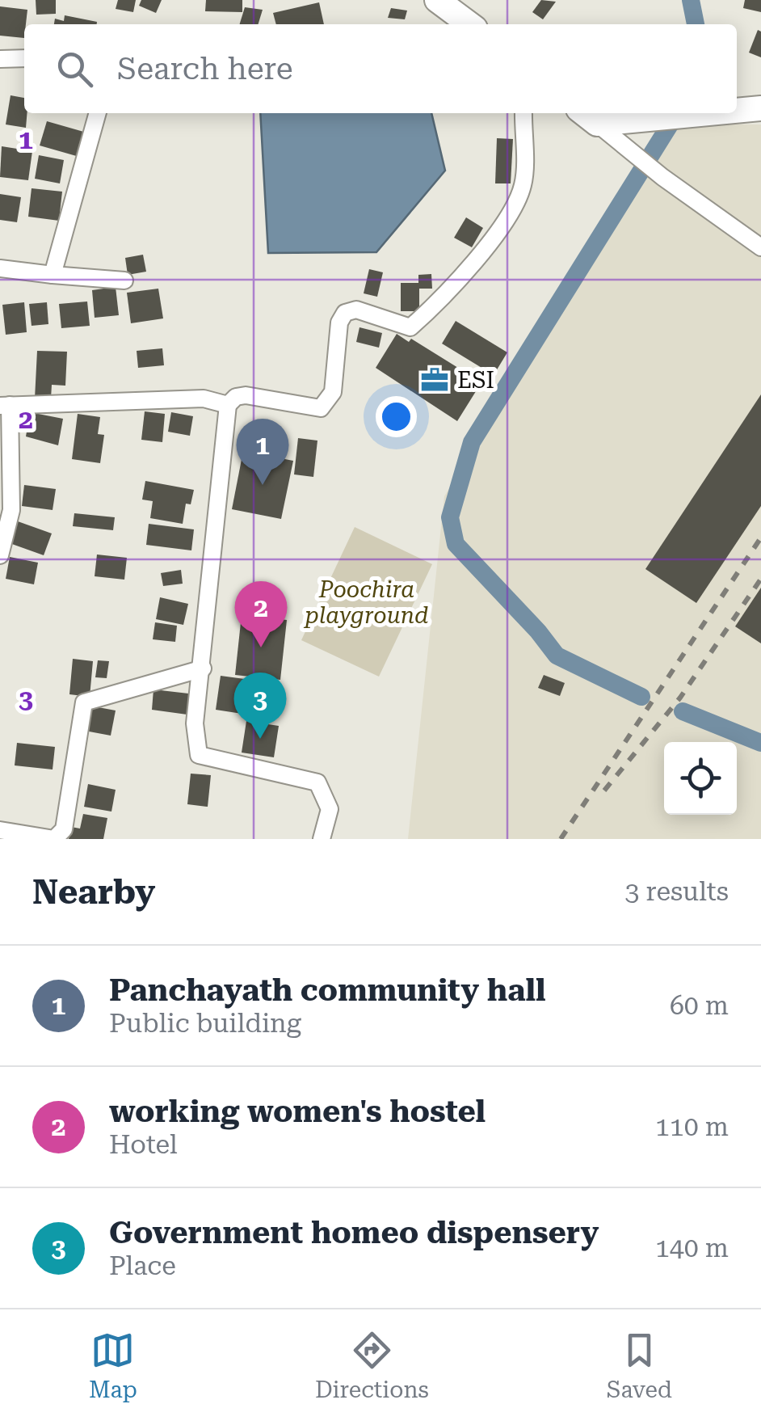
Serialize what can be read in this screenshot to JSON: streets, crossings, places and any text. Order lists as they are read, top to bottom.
{
  "parks": ["Poochira playground"],
  "places": {
    "office": ["ESI"]
  },
  "page": {
    "search": "Search here",
    "pins": ["1", "2", "3"],
    "heading": ["Nearby", "3 results"],
    "list": [
      {
        "mark": "1",
        "name": "Panchayath community hall",
        "note": "Public building",
        "value": "60 m"
      },
      {
        "mark": "2",
        "name": "working women's hostel",
        "note": "Hotel",
        "value": "110 m"
      },
      {
        "mark": "3",
        "name": "Government homeo dispensery",
        "note": "Place",
        "value": "140 m"
      }
    ],
    "nav": ["Map", "Directions", "Saved"]
  },
  "grid": {
    "rows": ["1", "2", "3"]
  }
}
